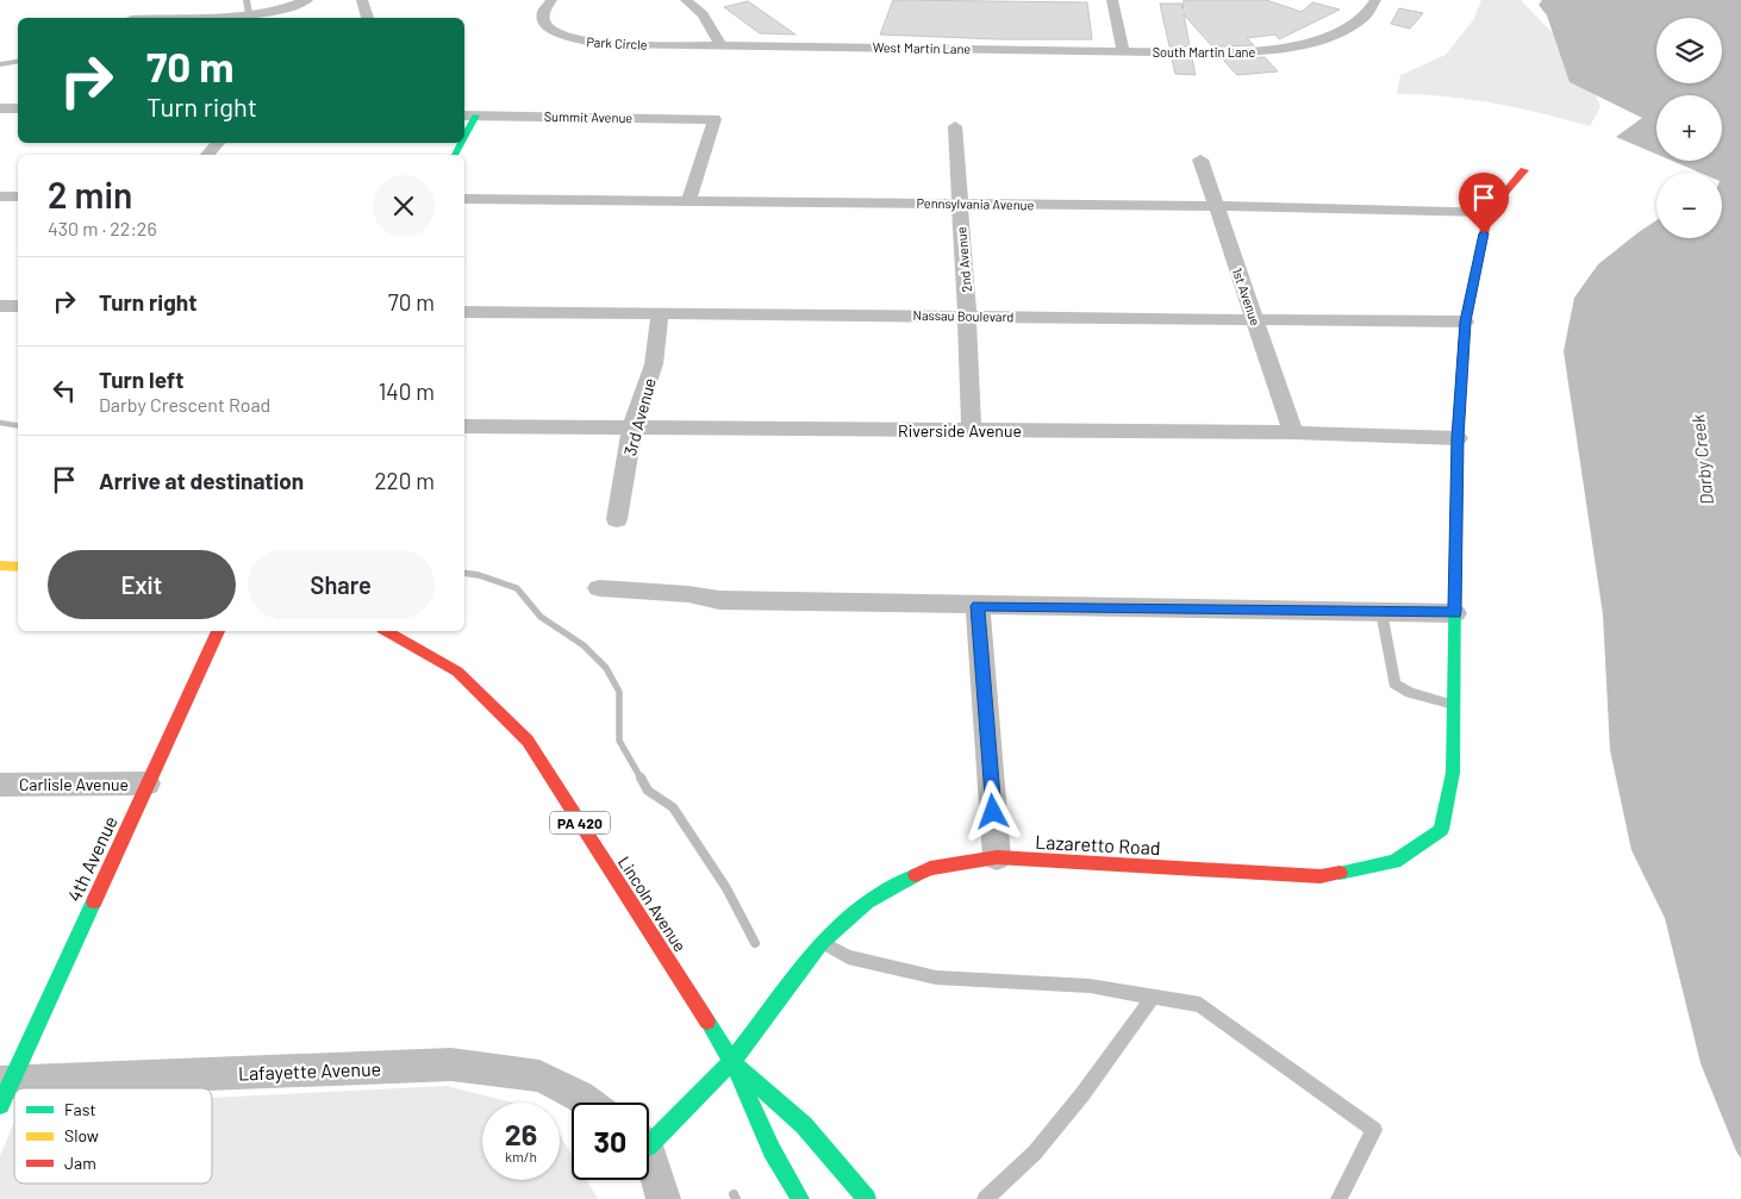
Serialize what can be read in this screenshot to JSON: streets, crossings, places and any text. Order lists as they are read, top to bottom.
{
  "streets": {
    "street": [
      "Park Circle",
      "West Martin Lane",
      "South Martin Lane",
      "Summit Avenue",
      "Pennsylvania Avenue",
      "2nd Avenue",
      "1st Avenue",
      "Nassau Boulevard",
      "3rd Avenue",
      "Riverside Avenue",
      "Carlisle Avenue",
      "PA 420",
      "Lazaretto Road",
      "4th Avenue",
      "Lincoln Avenue",
      "Lafayette Avenue"
    ]
  },
  "crossings": [
    ["Park Circle", "West Martin Lane"],
    ["West Martin Lane", "South Martin Lane"],
    ["Summit Avenue", "Pennsylvania Avenue"],
    ["Pennsylvania Avenue", "2nd Avenue"],
    ["Pennsylvania Avenue", "1st Avenue"],
    ["Pennsylvania Avenue", "Lazaretto Road"],
    ["2nd Avenue", "Nassau Boulevard"],
    ["2nd Avenue", "Riverside Avenue"],
    ["1st Avenue", "Nassau Boulevard"],
    ["1st Avenue", "Riverside Avenue"],
    ["Nassau Boulevard", "3rd Avenue"],
    ["Nassau Boulevard", "Lazaretto Road"],
    ["3rd Avenue", "Riverside Avenue"],
    ["Riverside Avenue", "Lazaretto Road"],
    ["Carlisle Avenue", "4th Avenue"],
    ["PA 420", "Lazaretto Road"],
    ["PA 420", "Lincoln Avenue"],
    ["Lazaretto Road", "Lincoln Avenue"]
  ],
  "water": ["Darby Creek"],
  "legend": ["Fast", "Slow", "Jam"],
  "page": {
    "map_buttons": ["+", "−"],
    "turn": ["70 m", "Turn right"],
    "heading": ["2 min", "430 m · 22:26"],
    "list": [
      {
        "name": "Turn right",
        "value": "70 m"
      },
      {
        "name": "Turn left",
        "note": "Darby Crescent Road",
        "value": "140 m"
      },
      {
        "name": "Arrive at destination",
        "value": "220 m"
      }
    ],
    "buttons": ["Exit", "Share"],
    "speed": "26 km/h",
    "limit": "30"
  }
}
